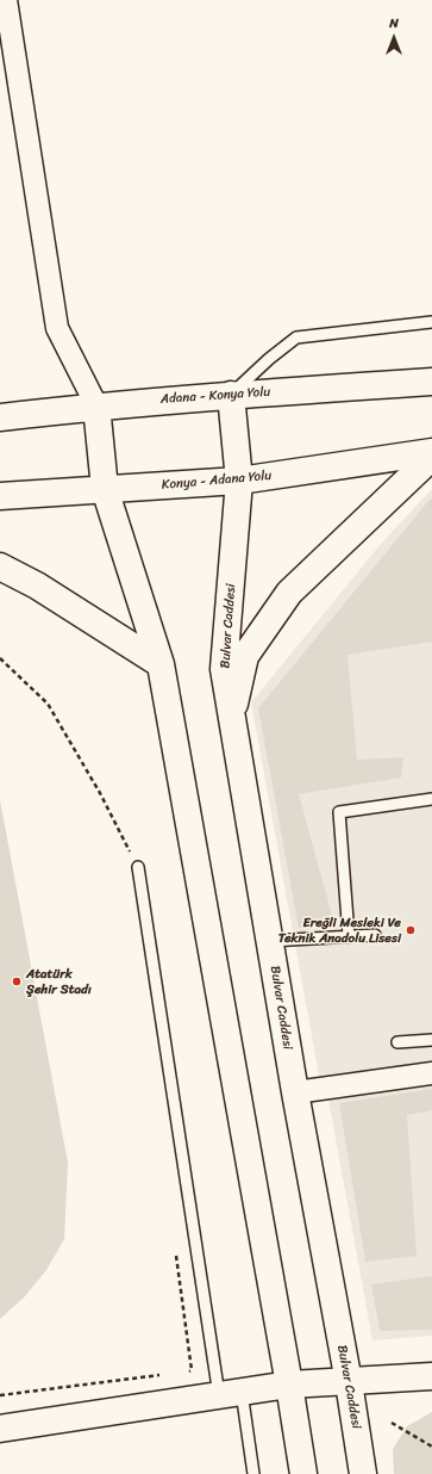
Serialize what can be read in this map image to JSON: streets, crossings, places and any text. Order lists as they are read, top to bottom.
{
  "streets": {
    "main road": ["Adana - Konya Yolu", "Konya - Adana Yolu", "Bulvar Caddesi"]
  },
  "crossings": [
    ["Adana - Konya Yolu", "Bulvar Caddesi"],
    ["Konya - Adana Yolu", "Bulvar Caddesi"]
  ],
  "places": ["Ereğli Mesleki Ve Teknik Anadolu Lisesi", "Atatürk Şehir Stadı"],
  "north": "top"
}
